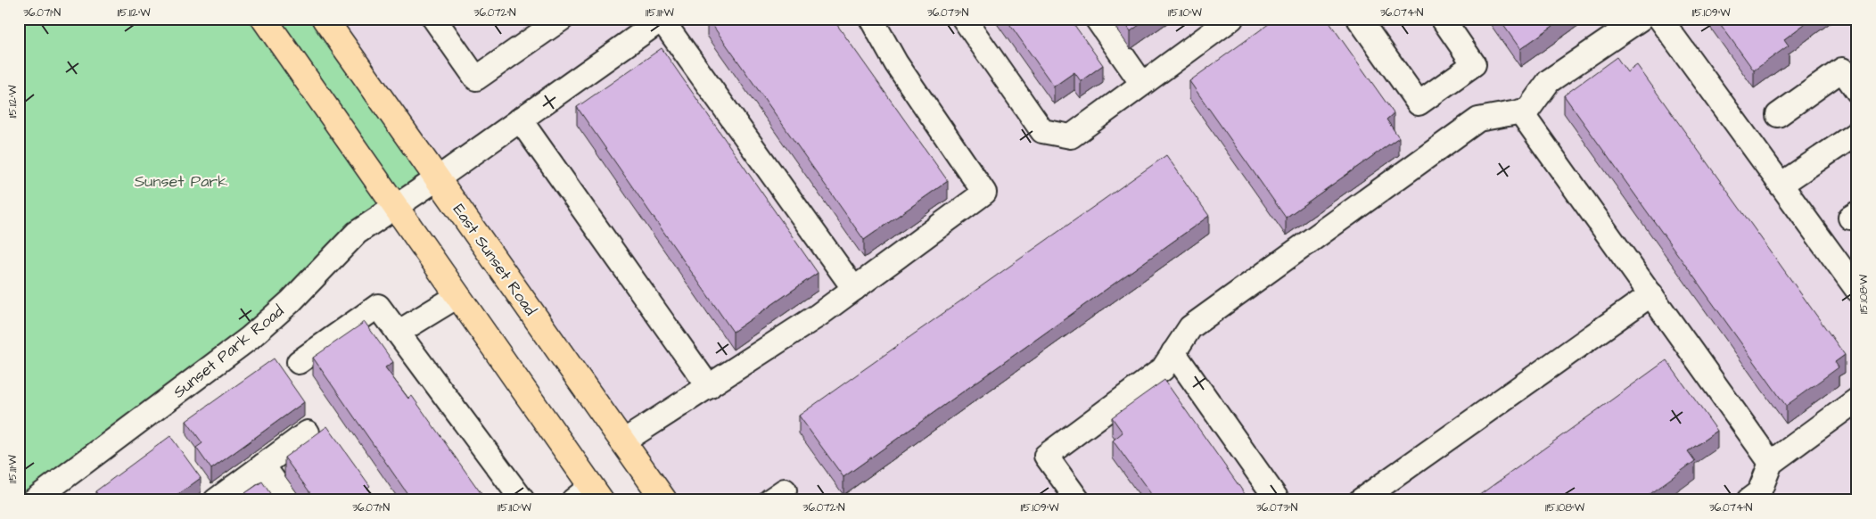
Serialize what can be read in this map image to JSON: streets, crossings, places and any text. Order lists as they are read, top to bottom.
{
  "streets": {
    "main road": ["East Sunset Road"],
    "street": ["Sunset Park Road"]
  },
  "crossings": [
    ["East Sunset Road", "Sunset Park Road"]
  ],
  "parks": ["Sunset Park"],
  "coordinates": [
    "36.071°N",
    "115.112°W",
    "36.072°N",
    "115.111°W",
    "36.073°N",
    "115.110°W",
    "36.074°N",
    "115.109°W",
    "115.108°W"
  ]
}
